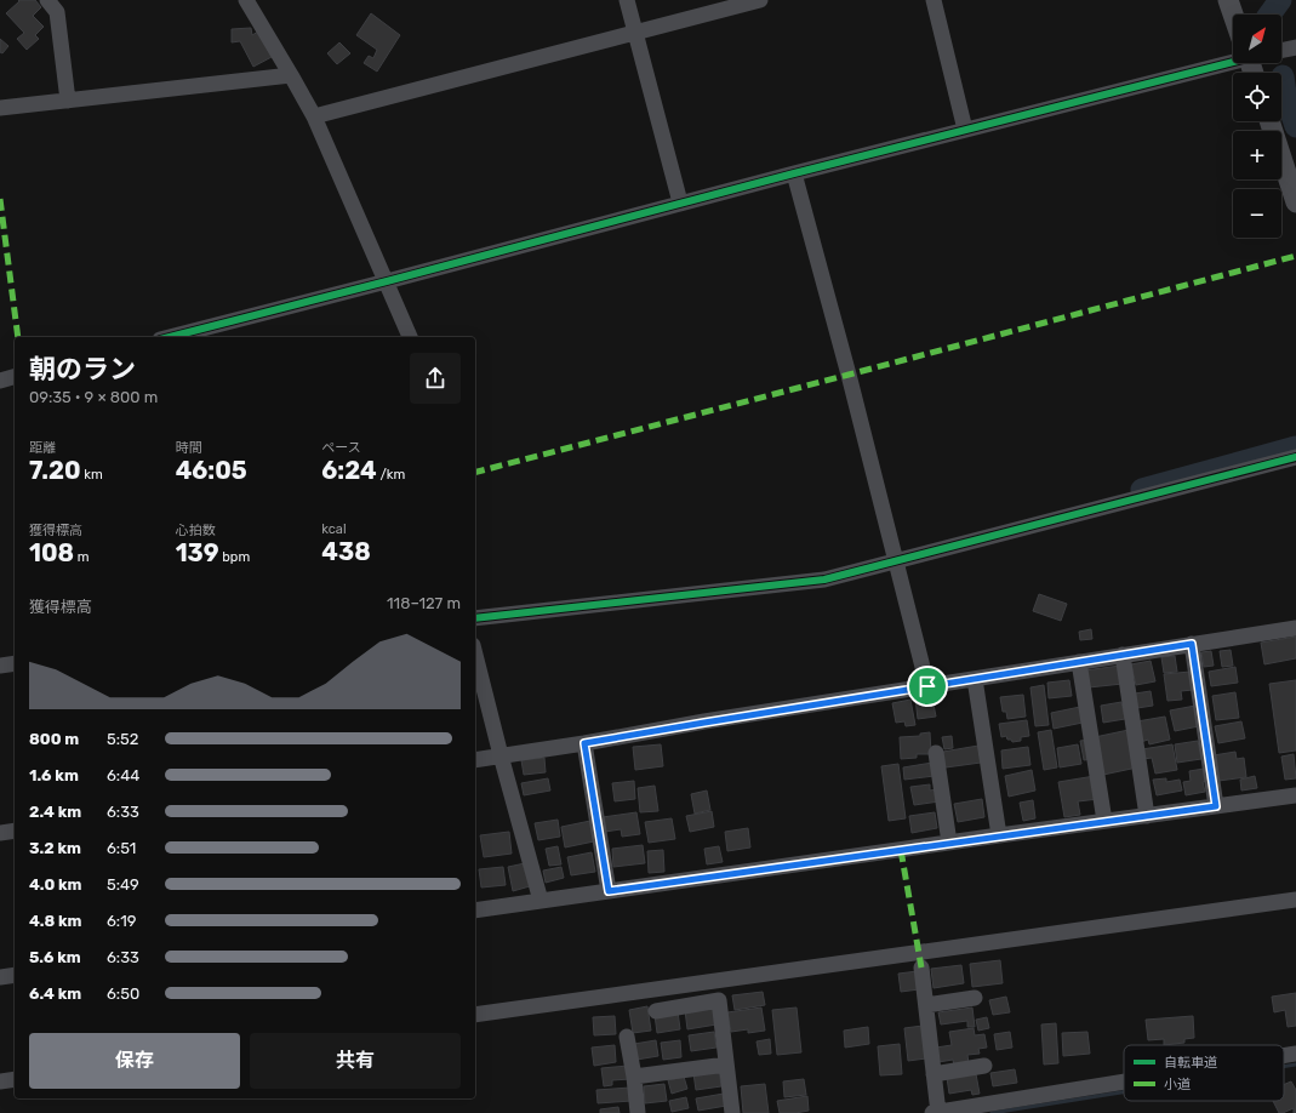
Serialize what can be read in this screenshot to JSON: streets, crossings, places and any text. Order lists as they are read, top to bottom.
{
  "legend": ["自転車道", "小道"],
  "north": "top right",
  "page": {
    "map_buttons": ["+", "−"],
    "heading": ["朝のラン", "09:35 · 9 × 800 m"],
    "stats": [
      ["距離", "7.20 km"],
      ["時間", "46:05"],
      ["ペース", "6:24 /km"],
      ["獲得標高", "108 m"],
      ["心拍数", "139 bpm"],
      ["kcal", "438"]
    ],
    "chart": ["獲得標高", "118–127 m"],
    "list": [
      {
        "name": "800 m",
        "note": "5:52"
      },
      {
        "name": "1.6 km",
        "note": "6:44"
      },
      {
        "name": "2.4 km",
        "note": "6:33"
      },
      {
        "name": "3.2 km",
        "note": "6:51"
      },
      {
        "name": "4.0 km",
        "note": "5:49"
      },
      {
        "name": "4.8 km",
        "note": "6:19"
      },
      {
        "name": "5.6 km",
        "note": "6:33"
      },
      {
        "name": "6.4 km",
        "note": "6:50"
      }
    ],
    "buttons": ["保存", "共有"]
  }
}
